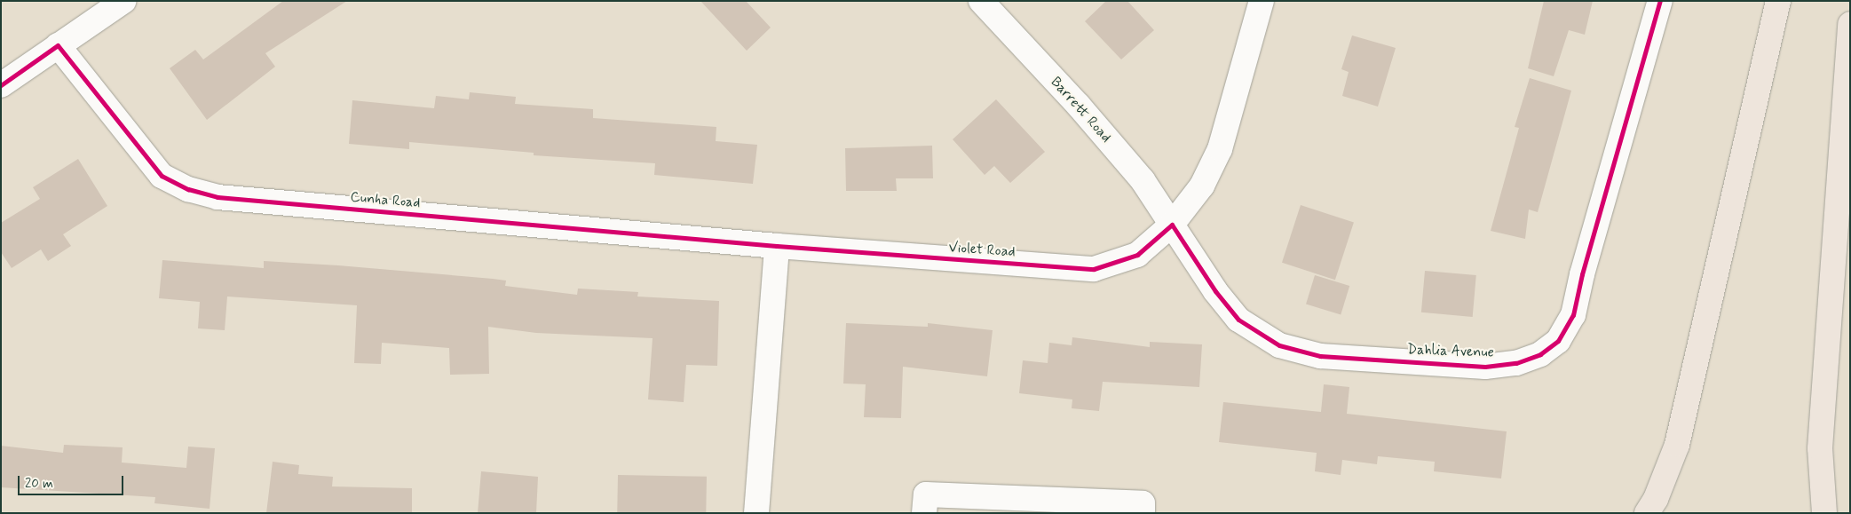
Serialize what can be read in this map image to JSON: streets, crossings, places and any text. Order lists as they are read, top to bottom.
{
  "streets": {
    "street": [
      "Barrett Road",
      "Cunha Road",
      "Violet Road",
      "Dahlia Avenue"
    ]
  },
  "crossings": [
    ["Barrett Road", "Violet Road"],
    ["Barrett Road", "Dahlia Avenue"],
    ["Cunha Road", "Violet Road"],
    ["Violet Road", "Dahlia Avenue"]
  ],
  "scale_bar": "20 m"
}
